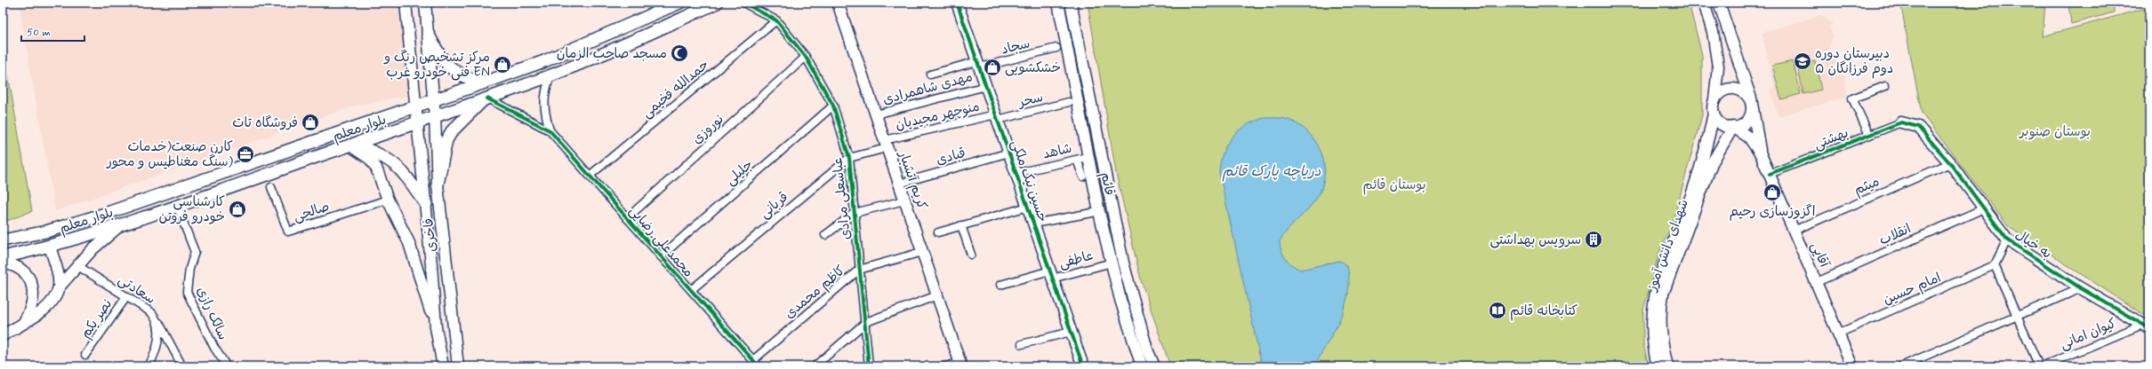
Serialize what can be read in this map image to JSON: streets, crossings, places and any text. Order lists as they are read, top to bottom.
{
  "streets": {
    "main road": [
      "بلوار معلم",
      "کریم آتشبار",
      "حسین نیک ملکی",
      "قائم",
      "فاخری",
      "به خیال",
      "شهدای دانش آموز",
      "آقایی"
    ],
    "street": [
      "سجاد",
      "مهدی شاهمرادی",
      "حمدالله فخیمی",
      "سحر",
      "منوچهر مجیدیان",
      "نوروزی",
      "بهشتی",
      "شاهد",
      "قبادی",
      "جلیلی",
      "میثم",
      "عباسعلی مرادی",
      "قربانی",
      "صالحی",
      "انقلاب",
      "محمدعلی رضایی",
      "عاطفی",
      "امام حسین",
      "سعادتی",
      "کاظم محمدی",
      "سالک رازی",
      "نصر یکم",
      "کیوان امانی"
    ]
  },
  "crossings": [
    ["سجاد", "حسین نیک ملکی"],
    ["مهدی شاهمرادی", "کریم آتشبار"],
    ["مهدی شاهمرادی", "حسین نیک ملکی"],
    ["حمدالله فخیمی", "عباسعلی مرادی"],
    ["حمدالله فخیمی", "محمدعلی رضایی"],
    ["سحر", "منوچهر مجیدیان"],
    ["سحر", "حسین نیک ملکی"],
    ["منوچهر مجیدیان", "کریم آتشبار"],
    ["منوچهر مجیدیان", "حسین نیک ملکی"],
    ["بلوار معلم", "فاخری"],
    ["بلوار معلم", "سالک رازی"],
    ["نوروزی", "عباسعلی مرادی"],
    ["نوروزی", "محمدعلی رضایی"],
    ["بهشتی", "به خیال"],
    ["بهشتی", "آقایی"],
    ["شاهد", "حسین نیک ملکی"],
    ["قبادی", "کریم آتشبار"],
    ["قبادی", "حسین نیک ملکی"],
    ["جلیلی", "عباسعلی مرادی"],
    ["جلیلی", "محمدعلی رضایی"],
    ["کریم آتشبار", "کاظم محمدی"],
    ["حسین نیک ملکی", "عاطفی"],
    ["میثم", "به خیال"],
    ["میثم", "آقایی"],
    ["عباسعلی مرادی", "قربانی"],
    ["عباسعلی مرادی", "کاظم محمدی"],
    ["قربانی", "محمدعلی رضایی"],
    ["انقلاب", "به خیال"],
    ["انقلاب", "آقایی"],
    ["محمدعلی رضایی", "کاظم محمدی"],
    ["به خیال", "کیوان امانی"],
    ["آقایی", "امام حسین"],
    ["سعادتی", "نصر یکم"]
  ],
  "water": ["دریاچه پارک قائم"],
  "parks": ["بوستان صنوبر", "بوستان قائم"],
  "places": {
    "mosque": ["مسجد صاحب الزمان"],
    "school or university": ["دبیرستان دوره دوم فرزانگان ۵"],
    "shop": [
      "مرکز تشخیص رنگ و فنی خودرو غرب EN",
      "خشکشویی",
      "فروشگاه تات",
      "اگزوزسازی رحیم",
      "کارشناسی خودرو فروتن"
    ],
    "office": ["کارن صنعت(خدمات سنگ مغناطیس و محور)"],
    "building": ["سرویس بهداشتی"],
    "library": ["کتابخانه قائم"]
  },
  "scale_bar": "50 m"
}
